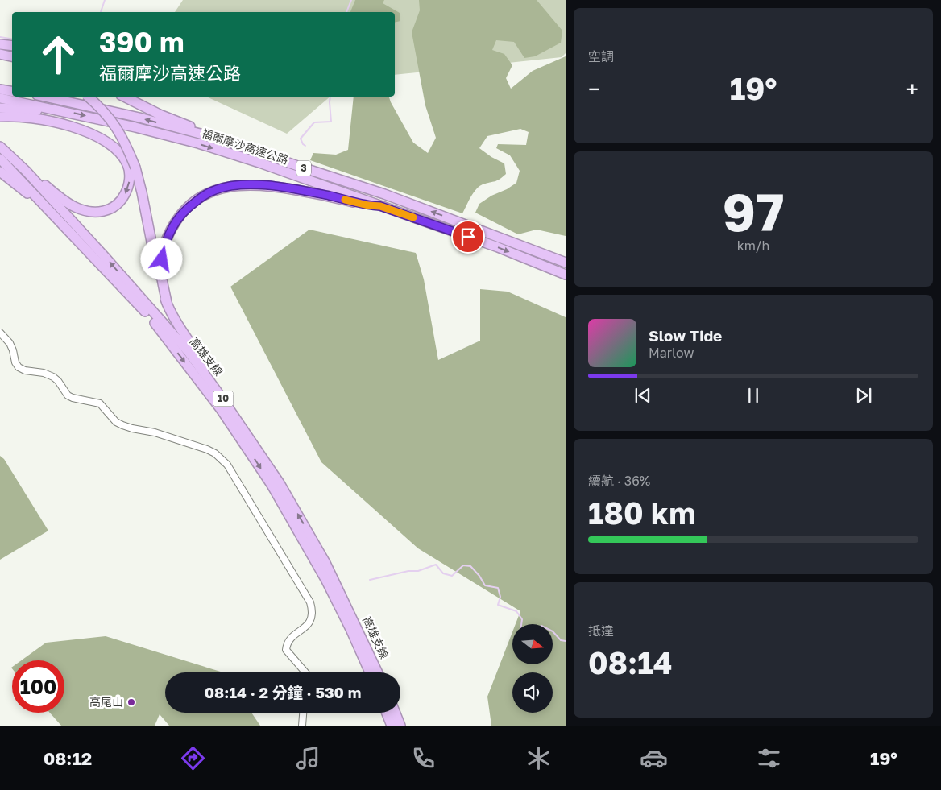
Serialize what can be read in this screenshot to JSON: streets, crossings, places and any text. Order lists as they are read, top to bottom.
{
  "streets": {
    "highway": [
      "福爾摩沙高速公路",
      "3",
      "高雄支線",
      "10"
    ]
  },
  "places": ["高尾山"],
  "north": "right",
  "page": {
    "tile": [
      "空調",
      ["97", "km/h"],
      ["續航 · 36%", "180 km"],
      ["抵達", "08:14"]
    ],
    "turn": ["390 m", "福爾摩沙高速公路"],
    "heat": ["−", "19°", "+"],
    "song": ["Slow Tide", "Marlow"],
    "limit": "100",
    "trip": "08:14 · 2 分鐘 · 530 m",
    "tabs": ["08:12", "19°"]
  }
}
